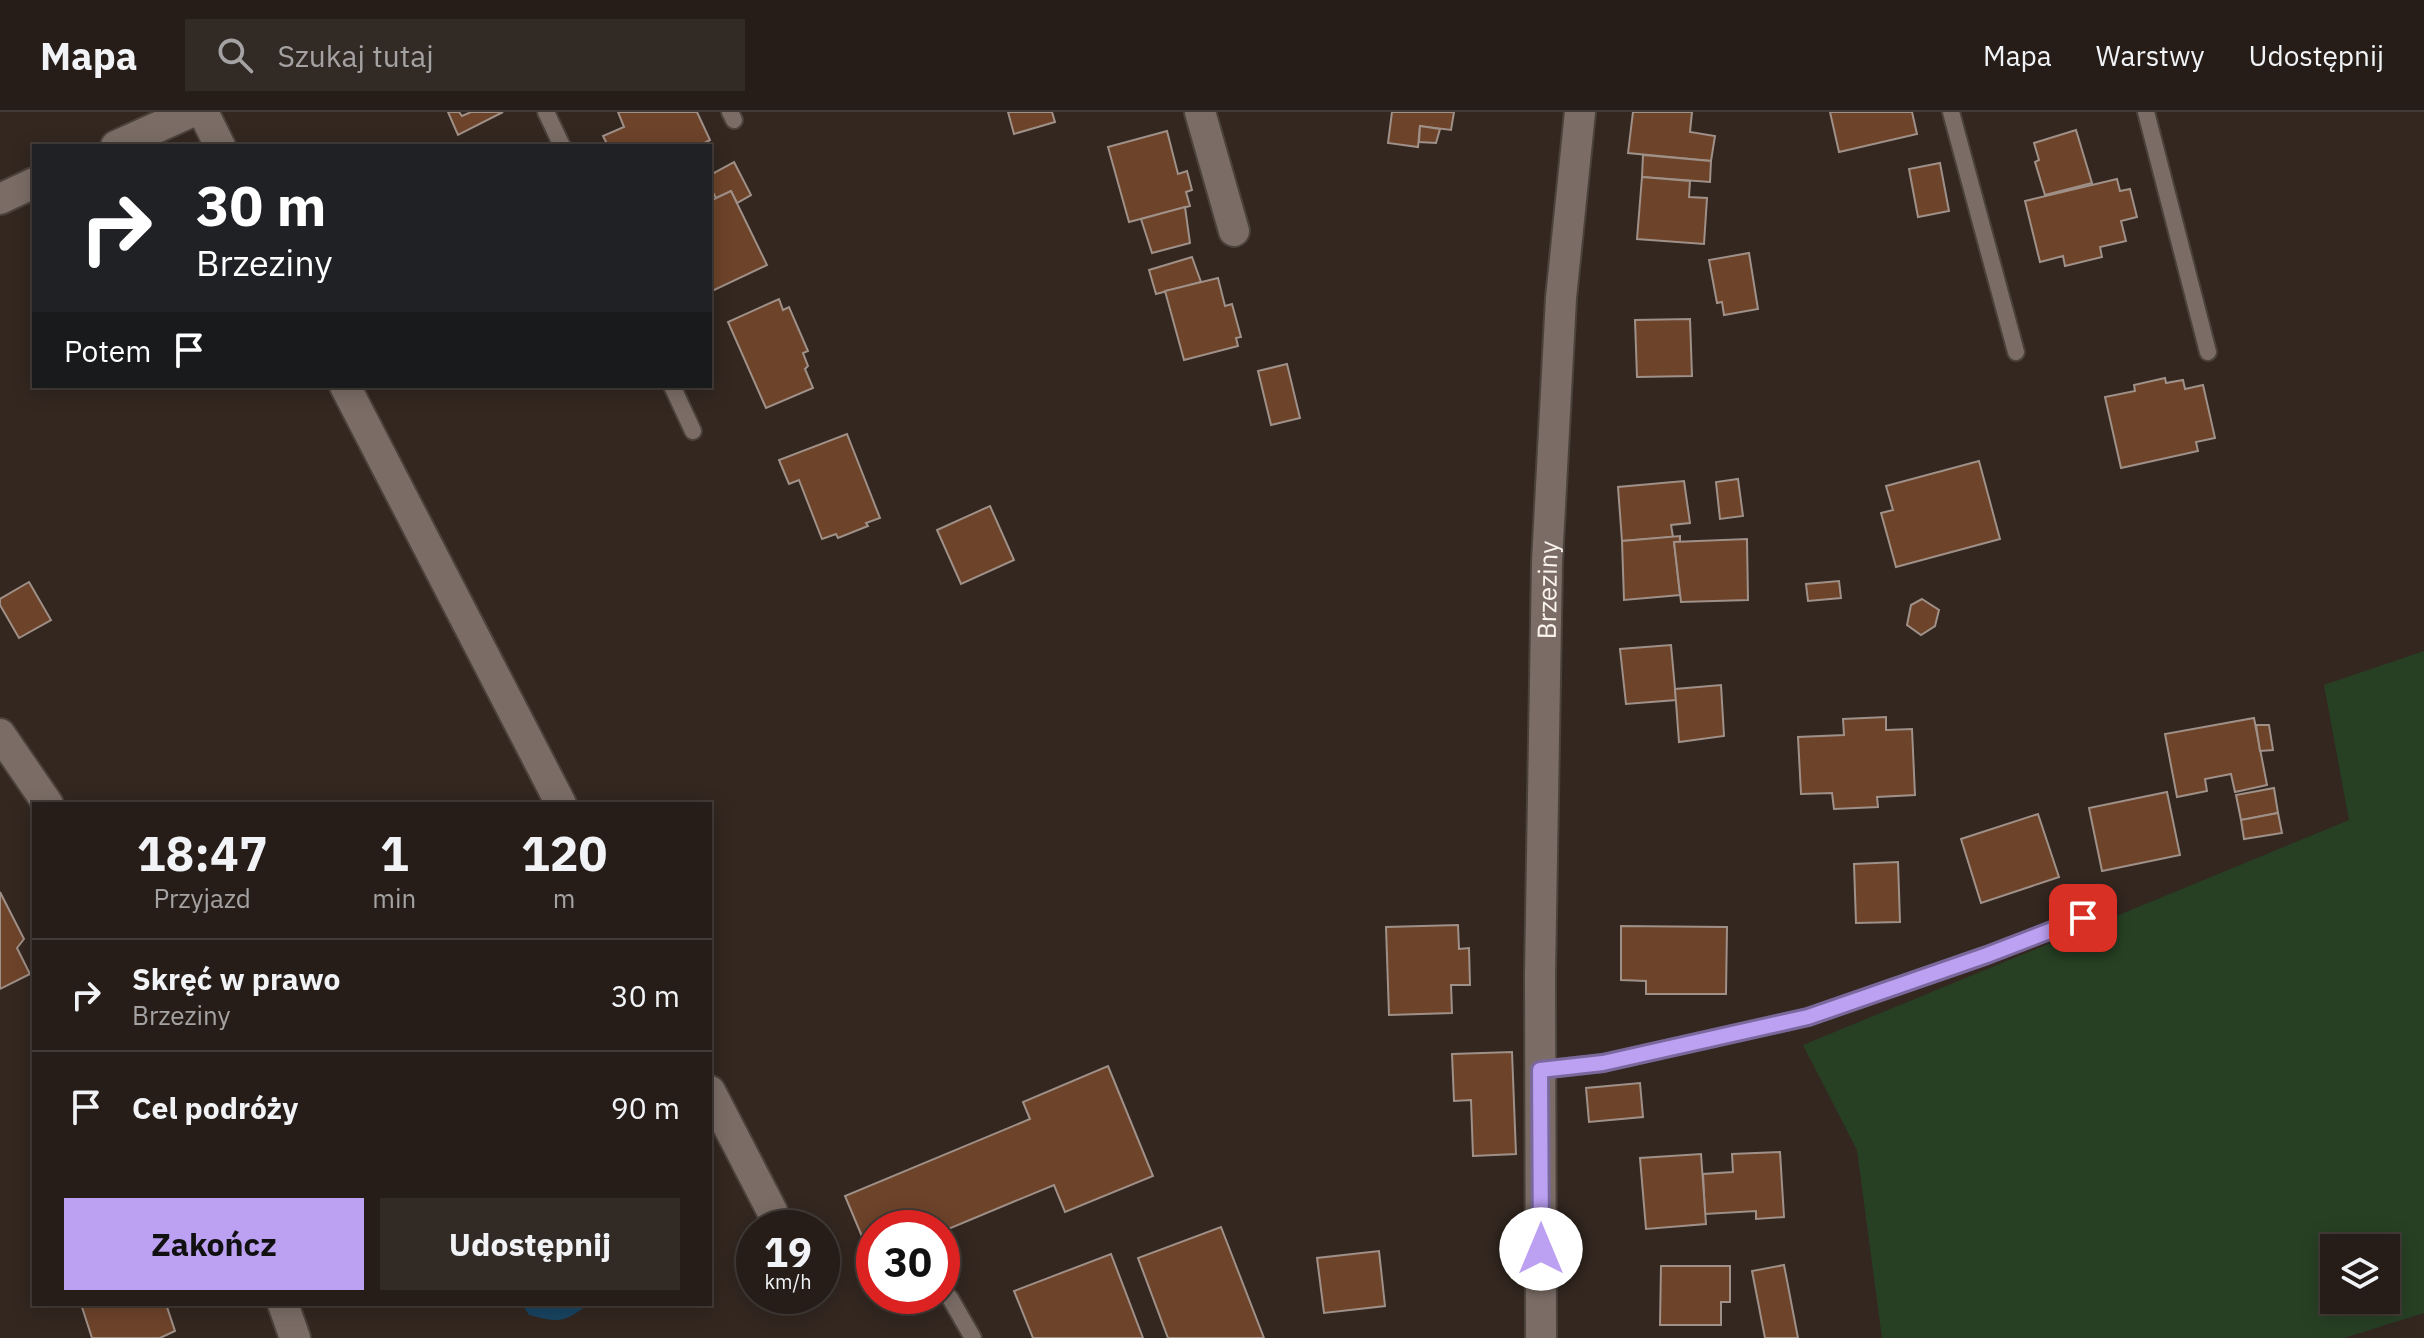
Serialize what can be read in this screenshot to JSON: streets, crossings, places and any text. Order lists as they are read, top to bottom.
{
  "streets": {
    "street": ["Brzeziny"]
  },
  "page": {
    "header": "Mapa",
    "search": "Szukaj tutaj",
    "nav": ["Mapa", "Warstwy", "Udostępnij"],
    "turn": ["30 m", "Brzeziny"],
    "then": "Potem",
    "eta": [
      "18:47",
      "Przyjazd",
      "1",
      "min",
      "120",
      "m"
    ],
    "list": [
      {
        "name": "Skręć w prawo",
        "note": "Brzeziny",
        "value": "30 m"
      },
      {
        "name": "Cel podróży",
        "value": "90 m"
      }
    ],
    "buttons": ["Zakończ", "Udostępnij"],
    "speed": "19 km/h",
    "limit": "30"
  }
}
